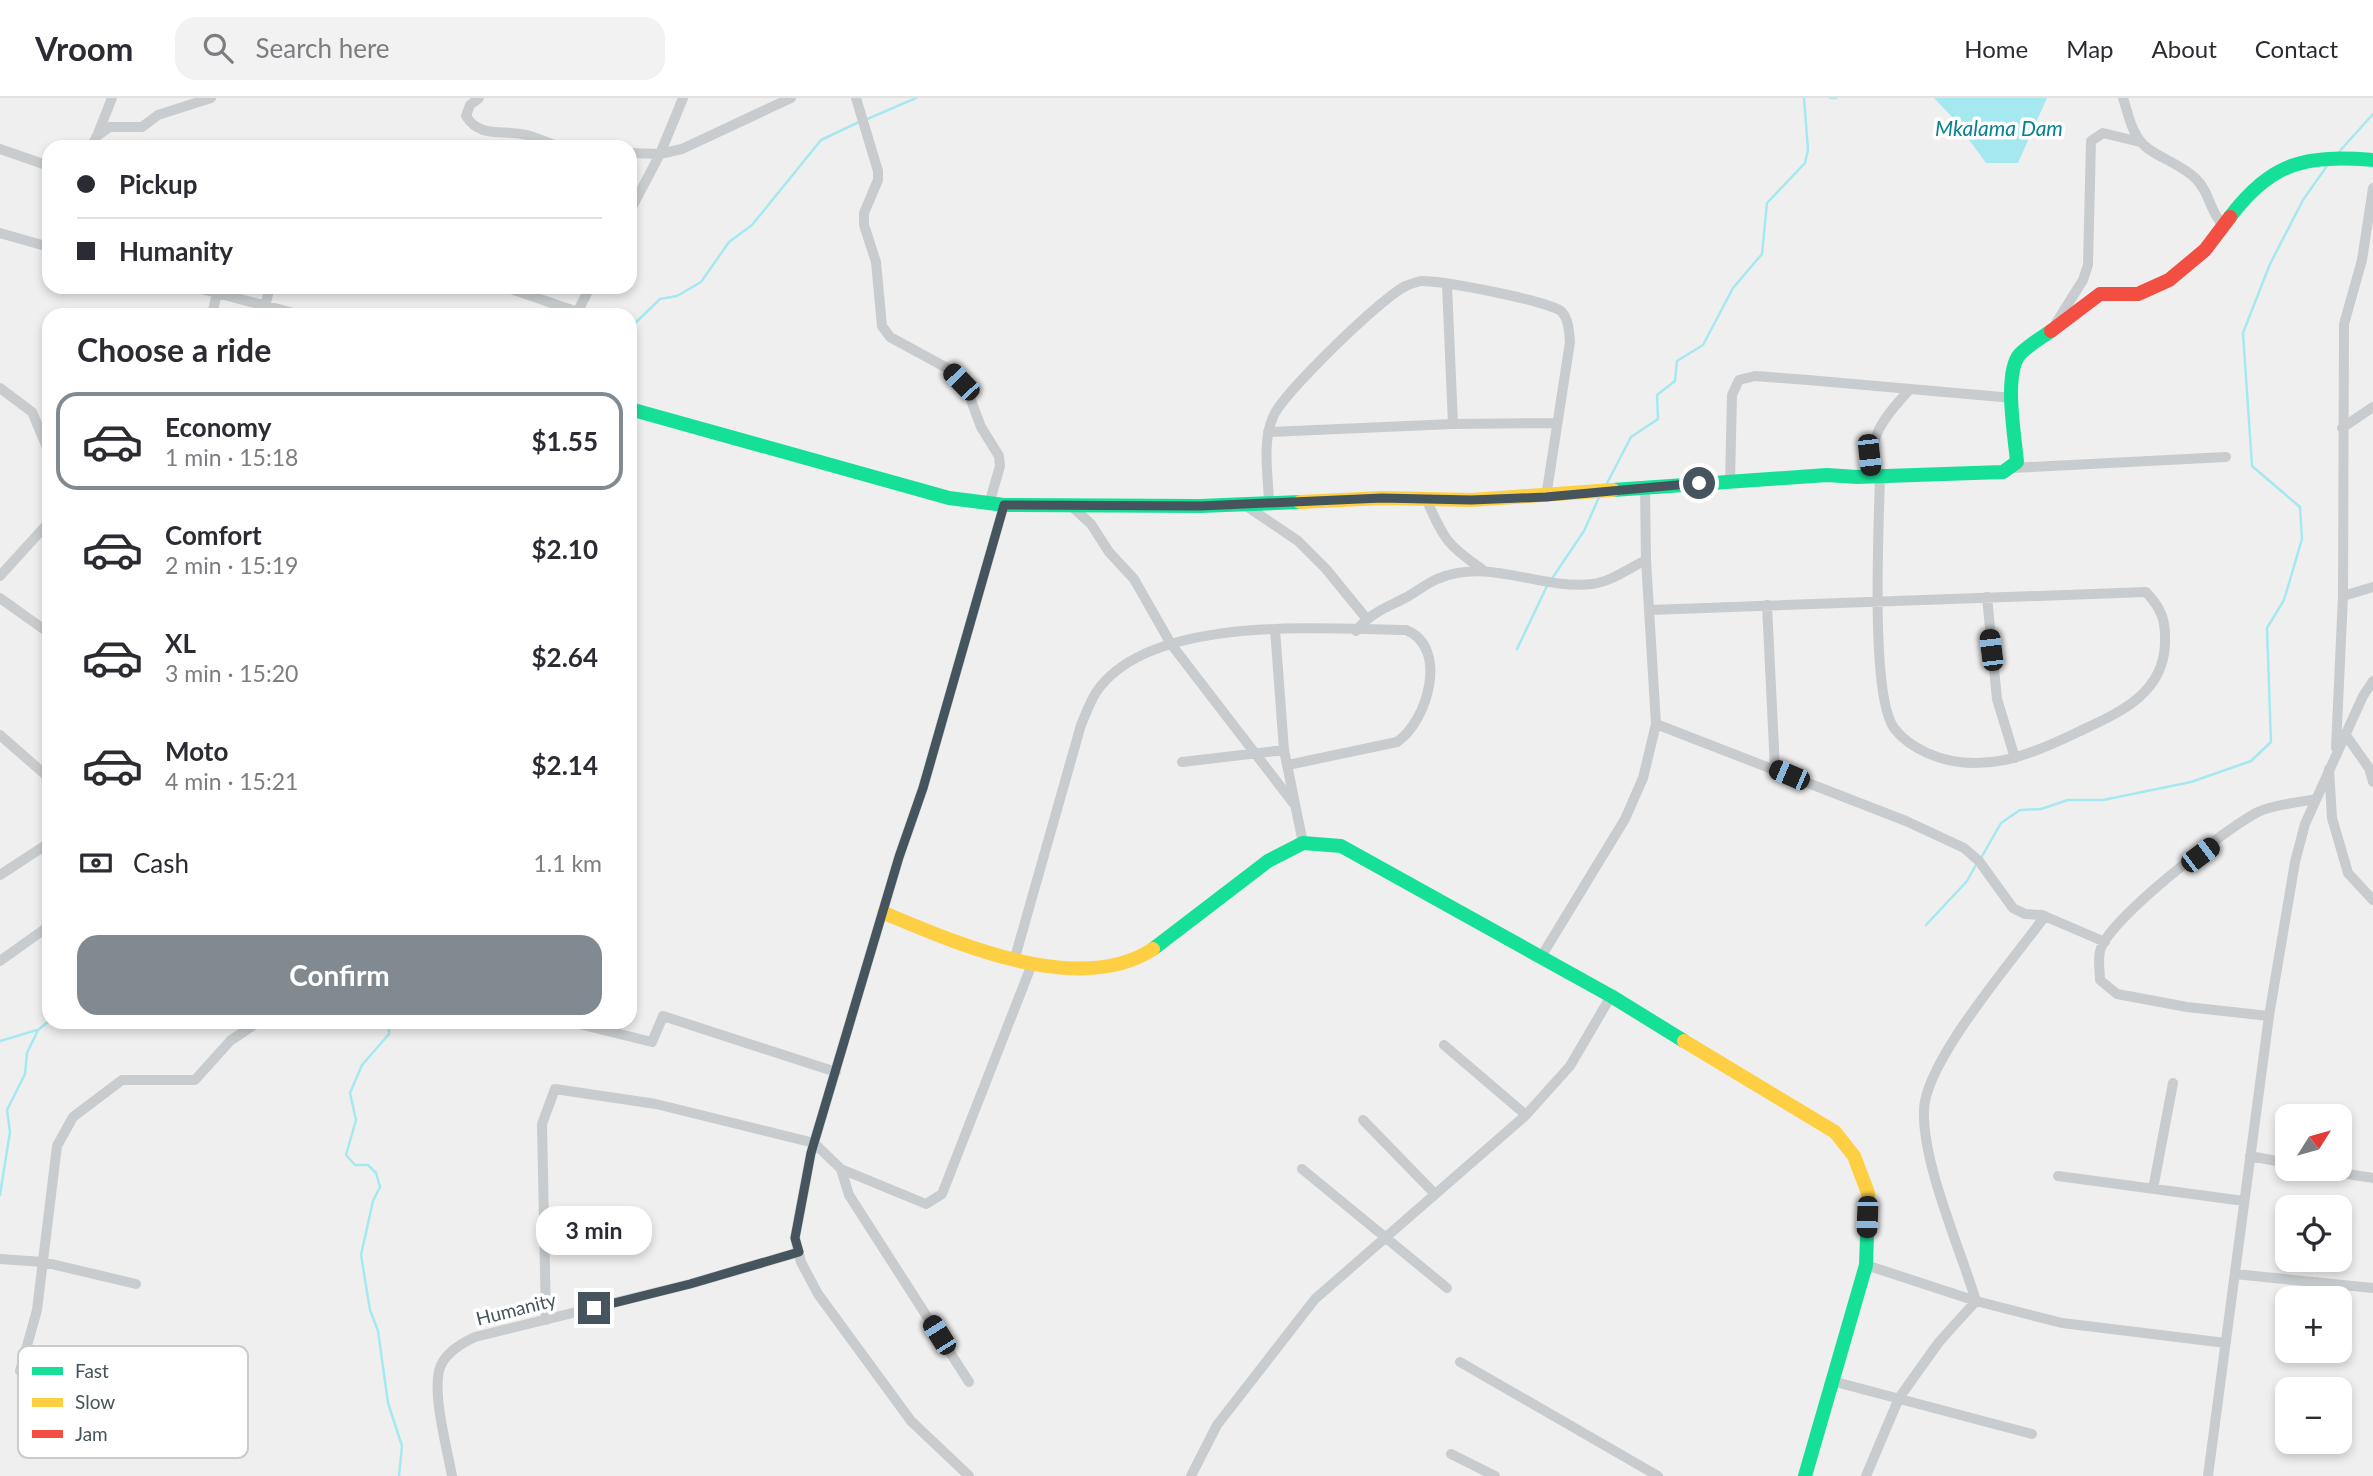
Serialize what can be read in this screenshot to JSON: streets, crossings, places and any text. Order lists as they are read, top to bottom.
{
  "streets": {
    "street": ["Humanity"]
  },
  "water": ["Mkalama Dam"],
  "legend": ["Fast", "Slow", "Jam"],
  "north": "top right",
  "page": {
    "header": "Vroom",
    "search": "Search here",
    "nav": [
      "Home",
      "Map",
      "About",
      "Contact"
    ],
    "banner": ["Pickup", "Humanity"],
    "heading": "Choose a ride",
    "list": [
      {
        "name": "Economy",
        "note": "1 min · 15:18",
        "value": "$1.55"
      },
      {
        "name": "Comfort",
        "note": "2 min · 15:19",
        "value": "$2.10"
      },
      {
        "name": "XL",
        "note": "3 min · 15:20",
        "value": "$2.64"
      },
      {
        "name": "Moto",
        "note": "4 min · 15:21",
        "value": "$2.14"
      }
    ],
    "pay": ["Cash", "1.1 km"],
    "buttons": "Confirm",
    "map_buttons": ["+", "−"],
    "bubble": "3 min"
  }
}
